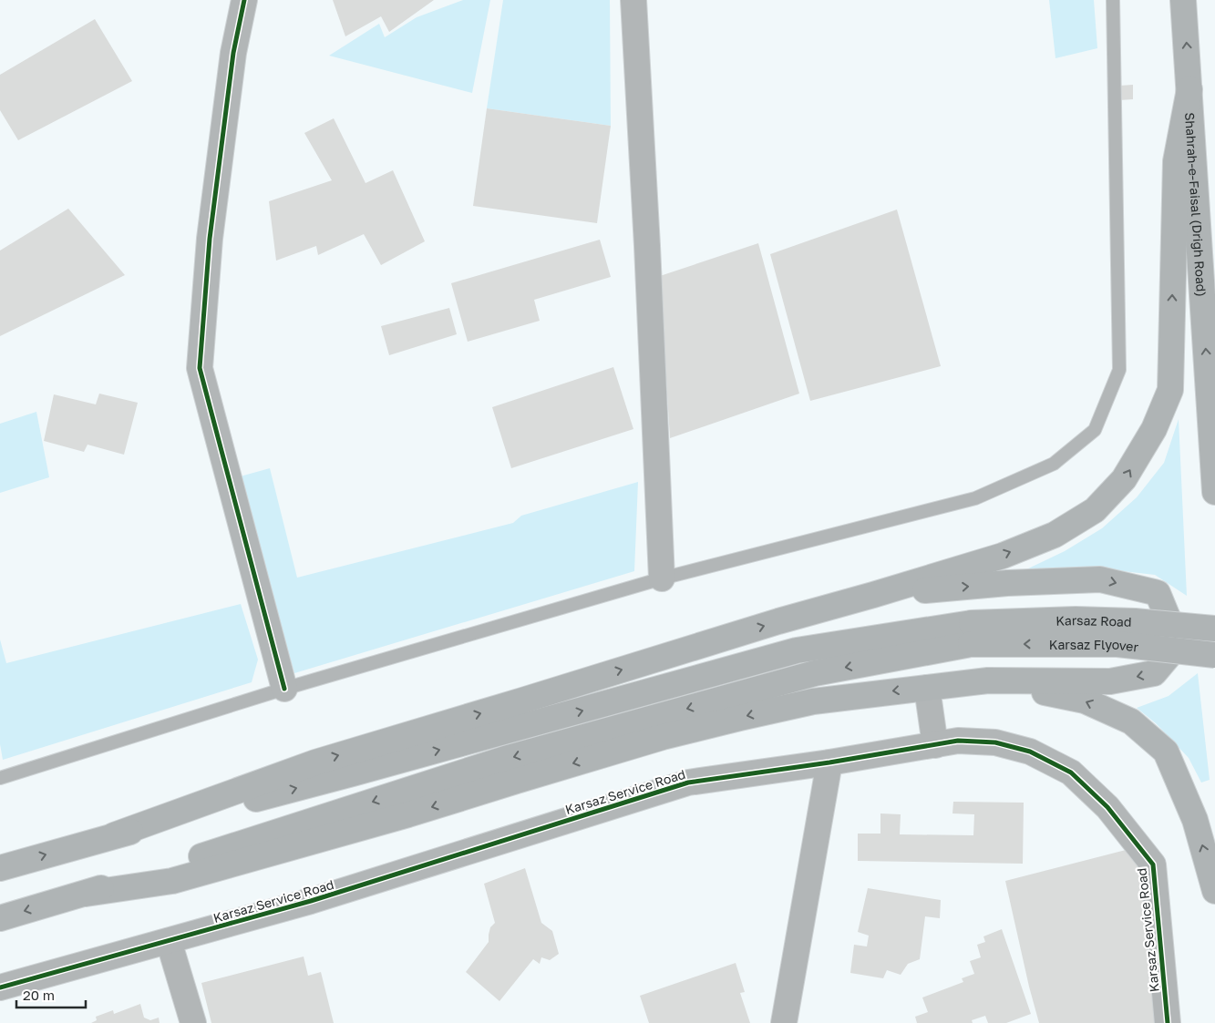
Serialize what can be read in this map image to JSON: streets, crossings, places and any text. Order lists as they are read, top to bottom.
{
  "streets": {
    "highway": ["Shahrah-e-Faisal (Drigh Road)", "Karsaz Road", "Karsaz Flyover"],
    "street": ["Karsaz Service Road"]
  },
  "crossings": [
    ["Karsaz Road", "Karsaz Flyover"]
  ],
  "one_way": ["Shahrah-e-Faisal (Drigh Road)", "Karsaz Flyover"],
  "scale_bar": "20 m"
}
